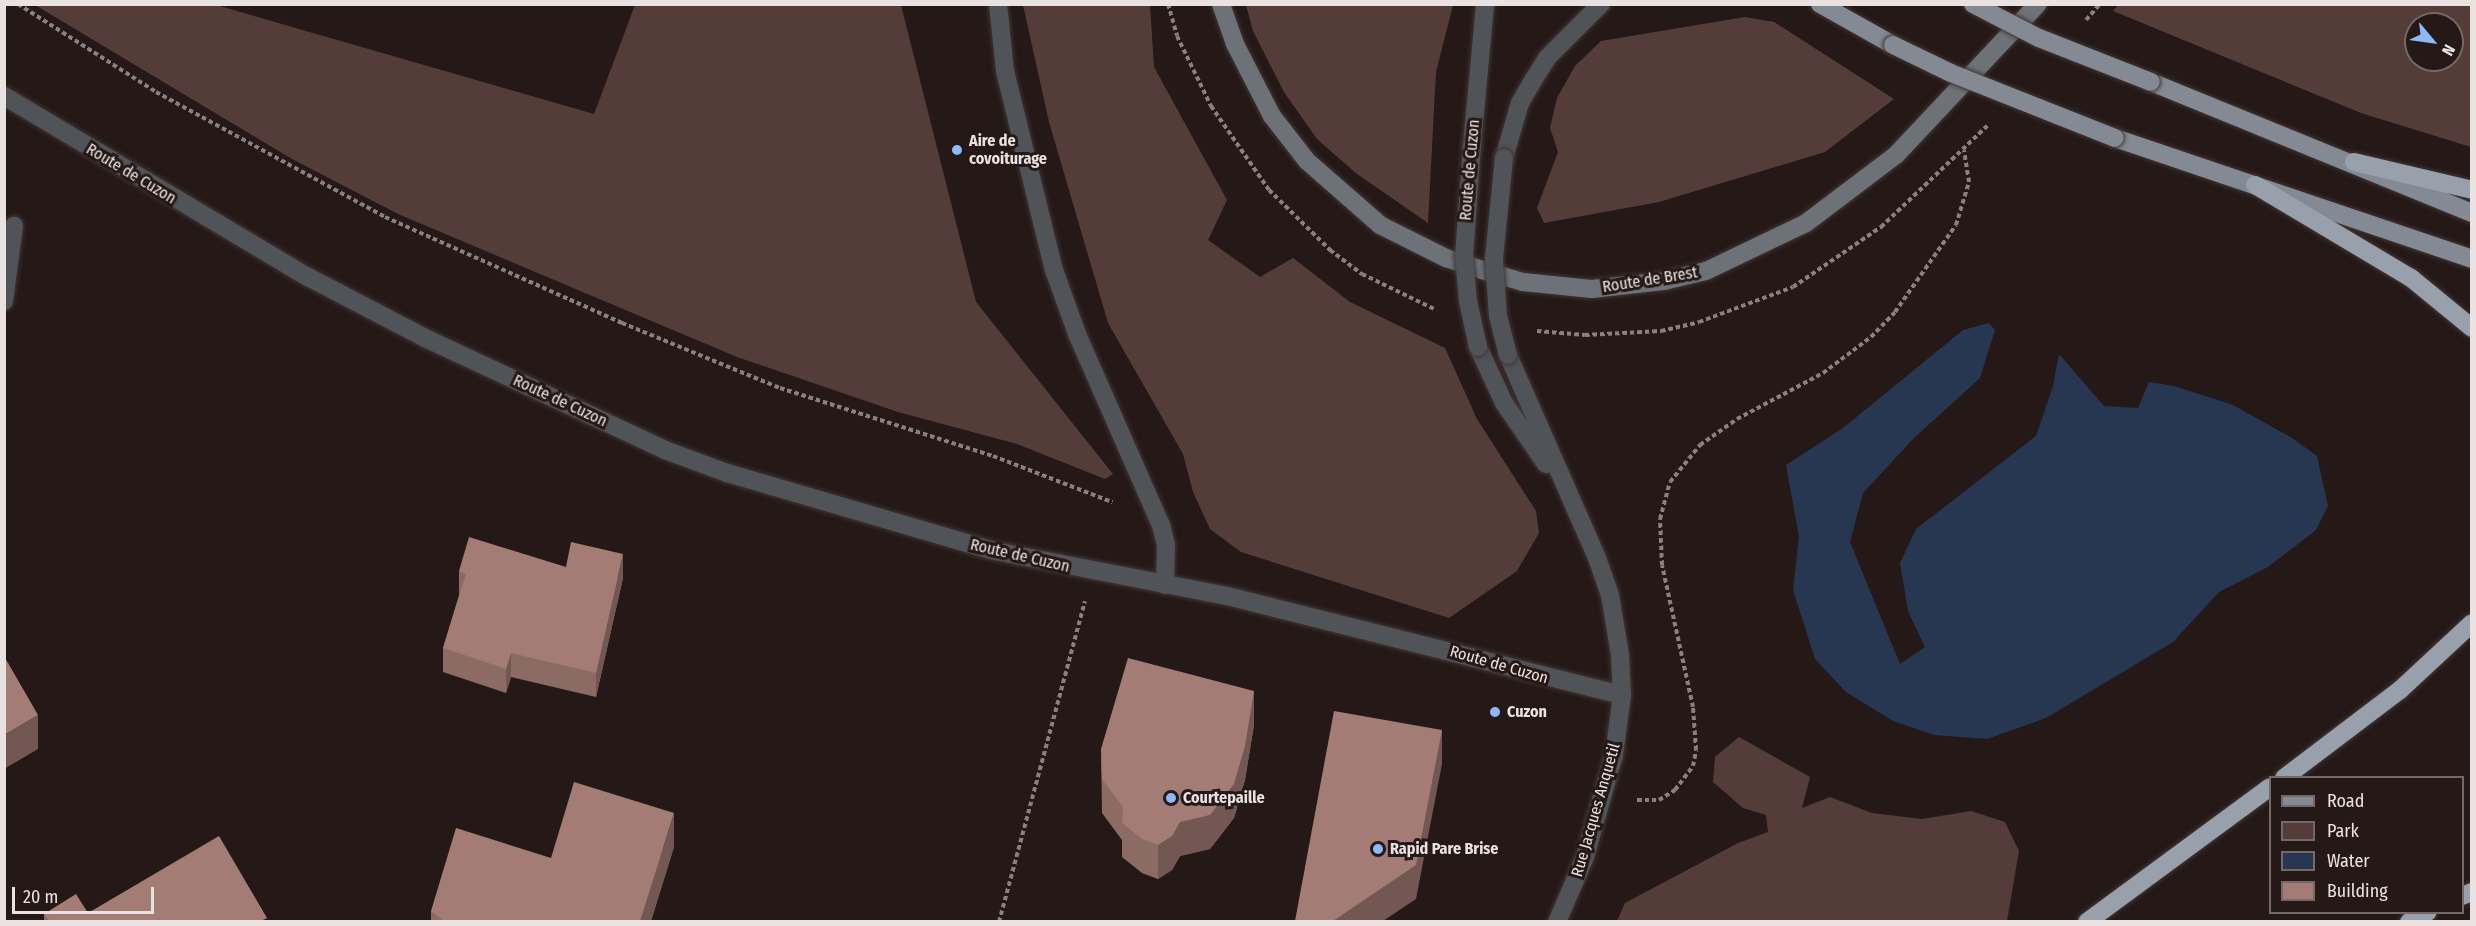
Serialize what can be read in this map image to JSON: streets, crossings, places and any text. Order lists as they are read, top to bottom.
{
  "streets": {
    "main road": ["Route de Brest"],
    "street": ["Route de Cuzon", "Rue Jacques Anquetil"]
  },
  "crossings": [
    ["Route de Cuzon", "Rue Jacques Anquetil"]
  ],
  "places": [
    "Aire de covoiturage",
    "Cuzon",
    "Courtepaille",
    "Rapid Pare Brise"
  ],
  "legend": [
    "Road",
    "Park",
    "Water",
    "Building"
  ],
  "scale_bar": "20 m",
  "north": "bottom right"
}
